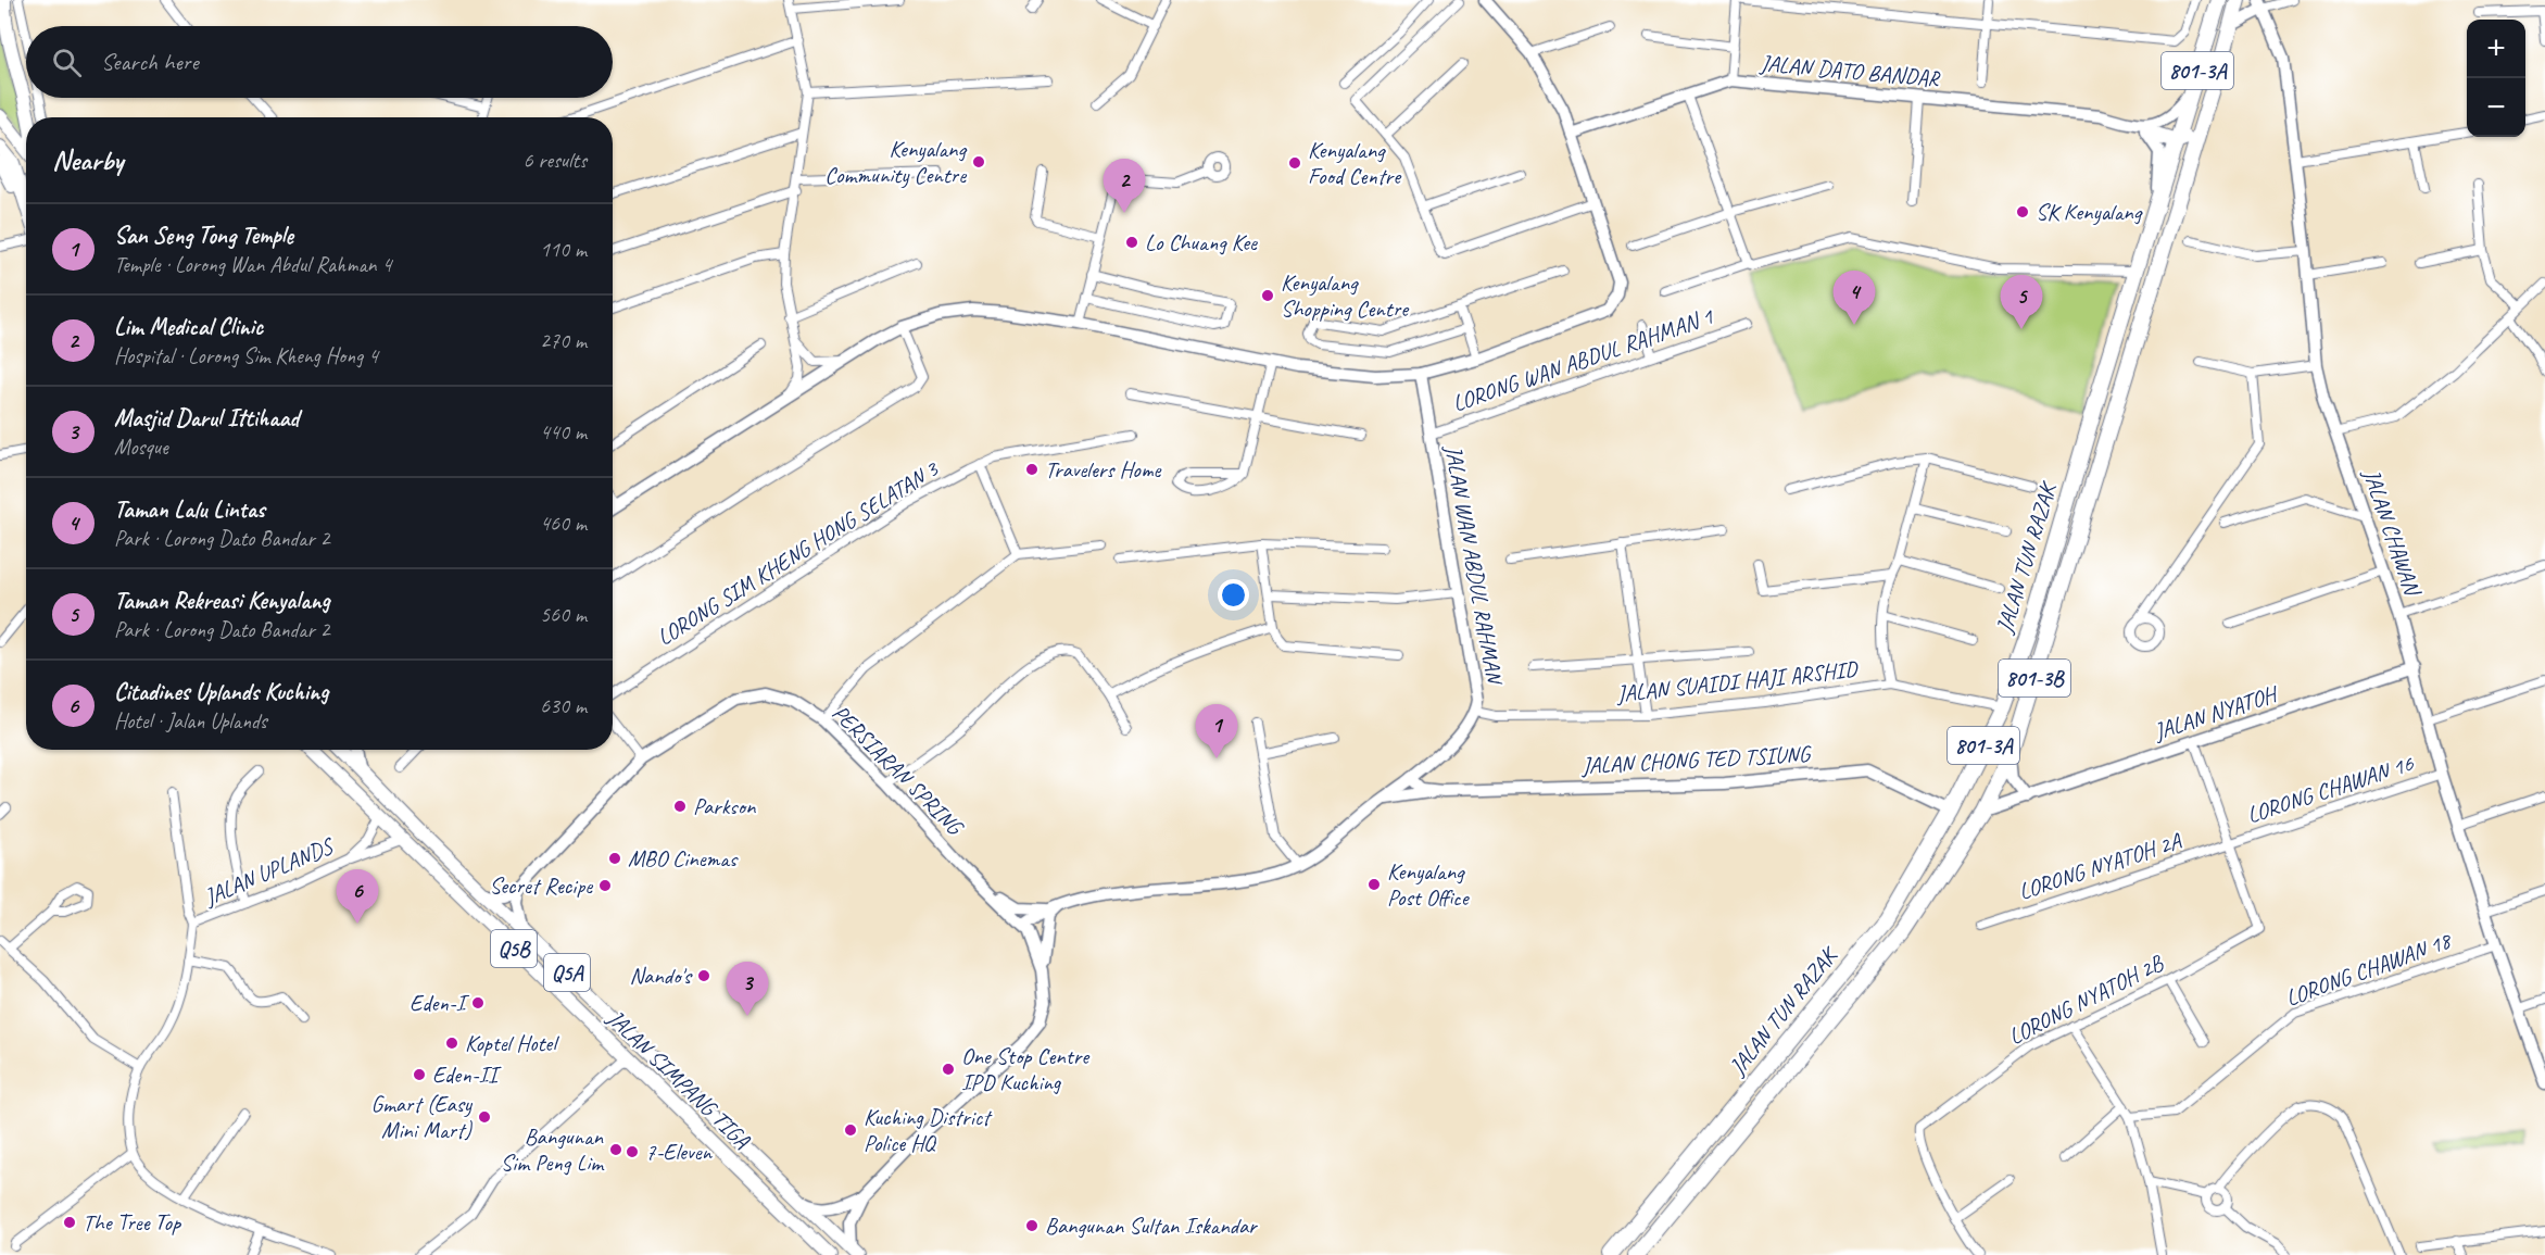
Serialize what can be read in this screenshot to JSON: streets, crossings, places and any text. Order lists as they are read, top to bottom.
{
  "streets": {
    "highway": ["801-3A", "JALAN TUN RAZAK", "801-3B"],
    "main road": ["Q5B", "Q5A", "JALAN SIMPANG TIGA"],
    "street": [
      "JALAN DATO BANDAR",
      "LORONG WAN ABDUL RAHMAN 1",
      "JALAN CHAWAN",
      "LORONG SIM KHENG HONG SELATAN 3",
      "JALAN WAN ABDUL RAHMAN",
      "JALAN SUAIDI HAJI ARSHID",
      "JALAN NYATOH",
      "JALAN CHONG TED TSIUNG",
      "PERSIARAN SPRING",
      "LORONG CHAWAN 16",
      "LORONG NYATOH 2A",
      "JALAN UPLANDS",
      "LORONG CHAWAN 18",
      "LORONG NYATOH 2B"
    ]
  },
  "crossings": [
    ["LORONG WAN ABDUL RAHMAN 1", "JALAN WAN ABDUL RAHMAN"],
    ["JALAN CHAWAN", "JALAN NYATOH"],
    ["JALAN CHAWAN", "LORONG CHAWAN 16"],
    ["JALAN CHAWAN", "LORONG CHAWAN 18"],
    ["JALAN TUN RAZAK", "JALAN SUAIDI HAJI ARSHID"],
    ["JALAN TUN RAZAK", "JALAN NYATOH"],
    ["JALAN TUN RAZAK", "JALAN CHONG TED TSIUNG"],
    ["JALAN WAN ABDUL RAHMAN", "JALAN SUAIDI HAJI ARSHID"],
    ["JALAN WAN ABDUL RAHMAN", "JALAN CHONG TED TSIUNG"],
    ["JALAN WAN ABDUL RAHMAN", "PERSIARAN SPRING"],
    ["LORONG CHAWAN 16", "LORONG NYATOH 2A"],
    ["LORONG CHAWAN 16", "LORONG NYATOH 2B"],
    ["LORONG NYATOH 2A", "LORONG NYATOH 2B"],
    ["JALAN UPLANDS", "JALAN SIMPANG TIGA"]
  ],
  "places": [
    "Kenyalang Community Centre",
    "Kenyalang Food Centre",
    "SK Kenyalang",
    "Lo Chuang Kee",
    "Kenyalang Shopping Centre",
    "Travelers Home",
    "Parkson",
    "MBO Cinemas",
    "Kenyalang Post Office",
    "Secret Recipe",
    "Nando's",
    "Eden-I",
    "Koptel Hotel",
    "One Stop Centre IPD Kuching",
    "Eden-II",
    "Gmart (Easy Mini Mart)",
    "Kuching District Police HQ",
    "Bangunan Sim Peng Lim",
    "7-Eleven",
    "The Tree Top",
    "Bangunan Sultan Iskandar"
  ],
  "page": {
    "map_buttons": ["+", "−"],
    "search": "Search here",
    "heading": ["Nearby", "6 results"],
    "pins": [
      "2",
      "4",
      "5",
      "1",
      "6",
      "3"
    ],
    "list": [
      {
        "mark": "1",
        "name": "San Seng Tong Temple",
        "note": "Temple · Lorong Wan Abdul Rahman 4",
        "value": "110 m"
      },
      {
        "mark": "2",
        "name": "Lim Medical Clinic",
        "note": "Hospital · Lorong Sim Kheng Hong 4",
        "value": "270 m"
      },
      {
        "mark": "3",
        "name": "Masjid Darul Ittihaad",
        "note": "Mosque",
        "value": "440 m"
      },
      {
        "mark": "4",
        "name": "Taman Lalu Lintas",
        "note": "Park · Lorong Dato Bandar 2",
        "value": "460 m"
      },
      {
        "mark": "5",
        "name": "Taman Rekreasi Kenyalang",
        "note": "Park · Lorong Dato Bandar 2",
        "value": "560 m"
      },
      {
        "mark": "6",
        "name": "Citadines Uplands Kuching",
        "note": "Hotel · Jalan Uplands",
        "value": "630 m"
      }
    ]
  }
}
